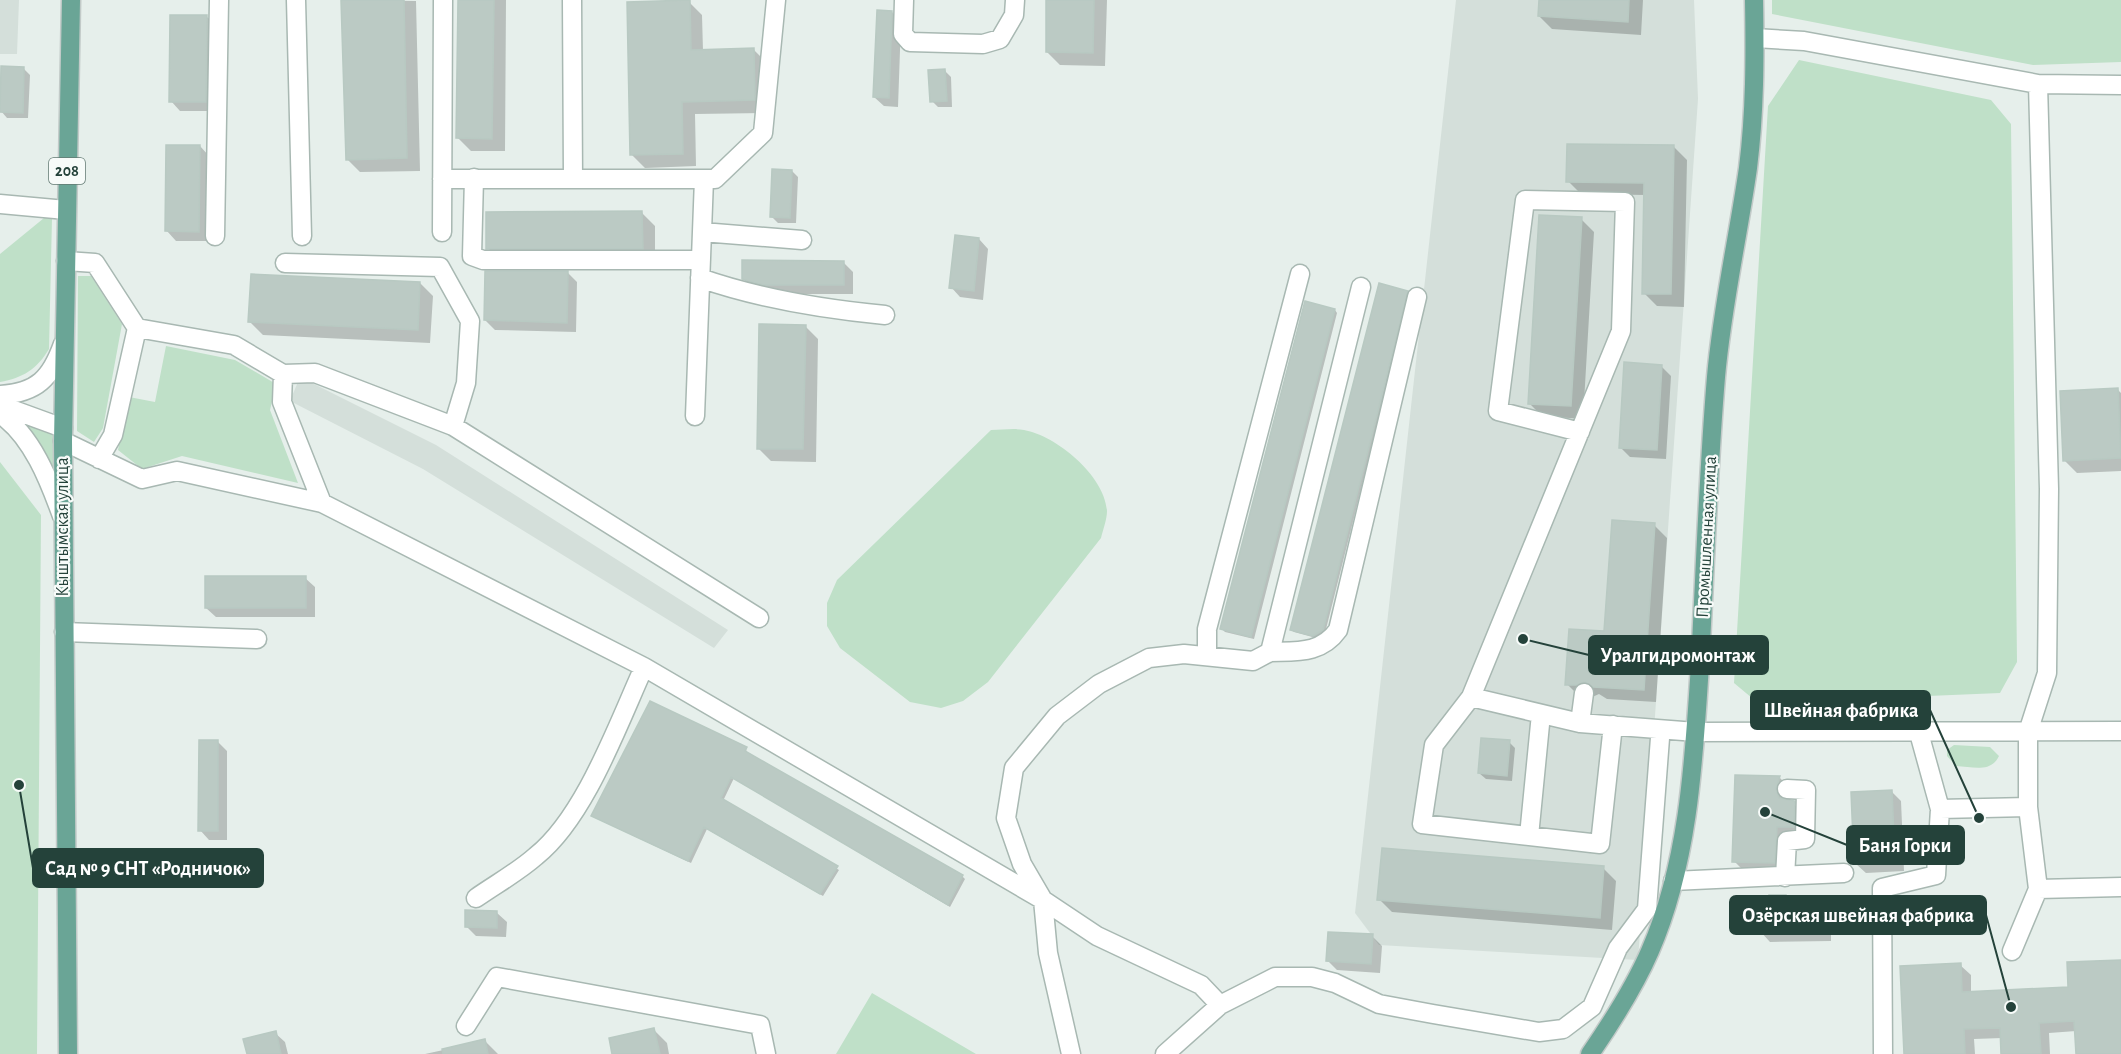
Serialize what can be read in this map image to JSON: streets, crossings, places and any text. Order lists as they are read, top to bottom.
{
  "streets": {
    "main road": ["208", "Кыштымская улица", "Промышленная улица"]
  },
  "places": [
    "Уралгидромонтаж",
    "Сад № 9 СНТ «Родничок»",
    "Баня Горки",
    "Швейная фабрика",
    "Озёрская швейная фабрика"
  ]
}
